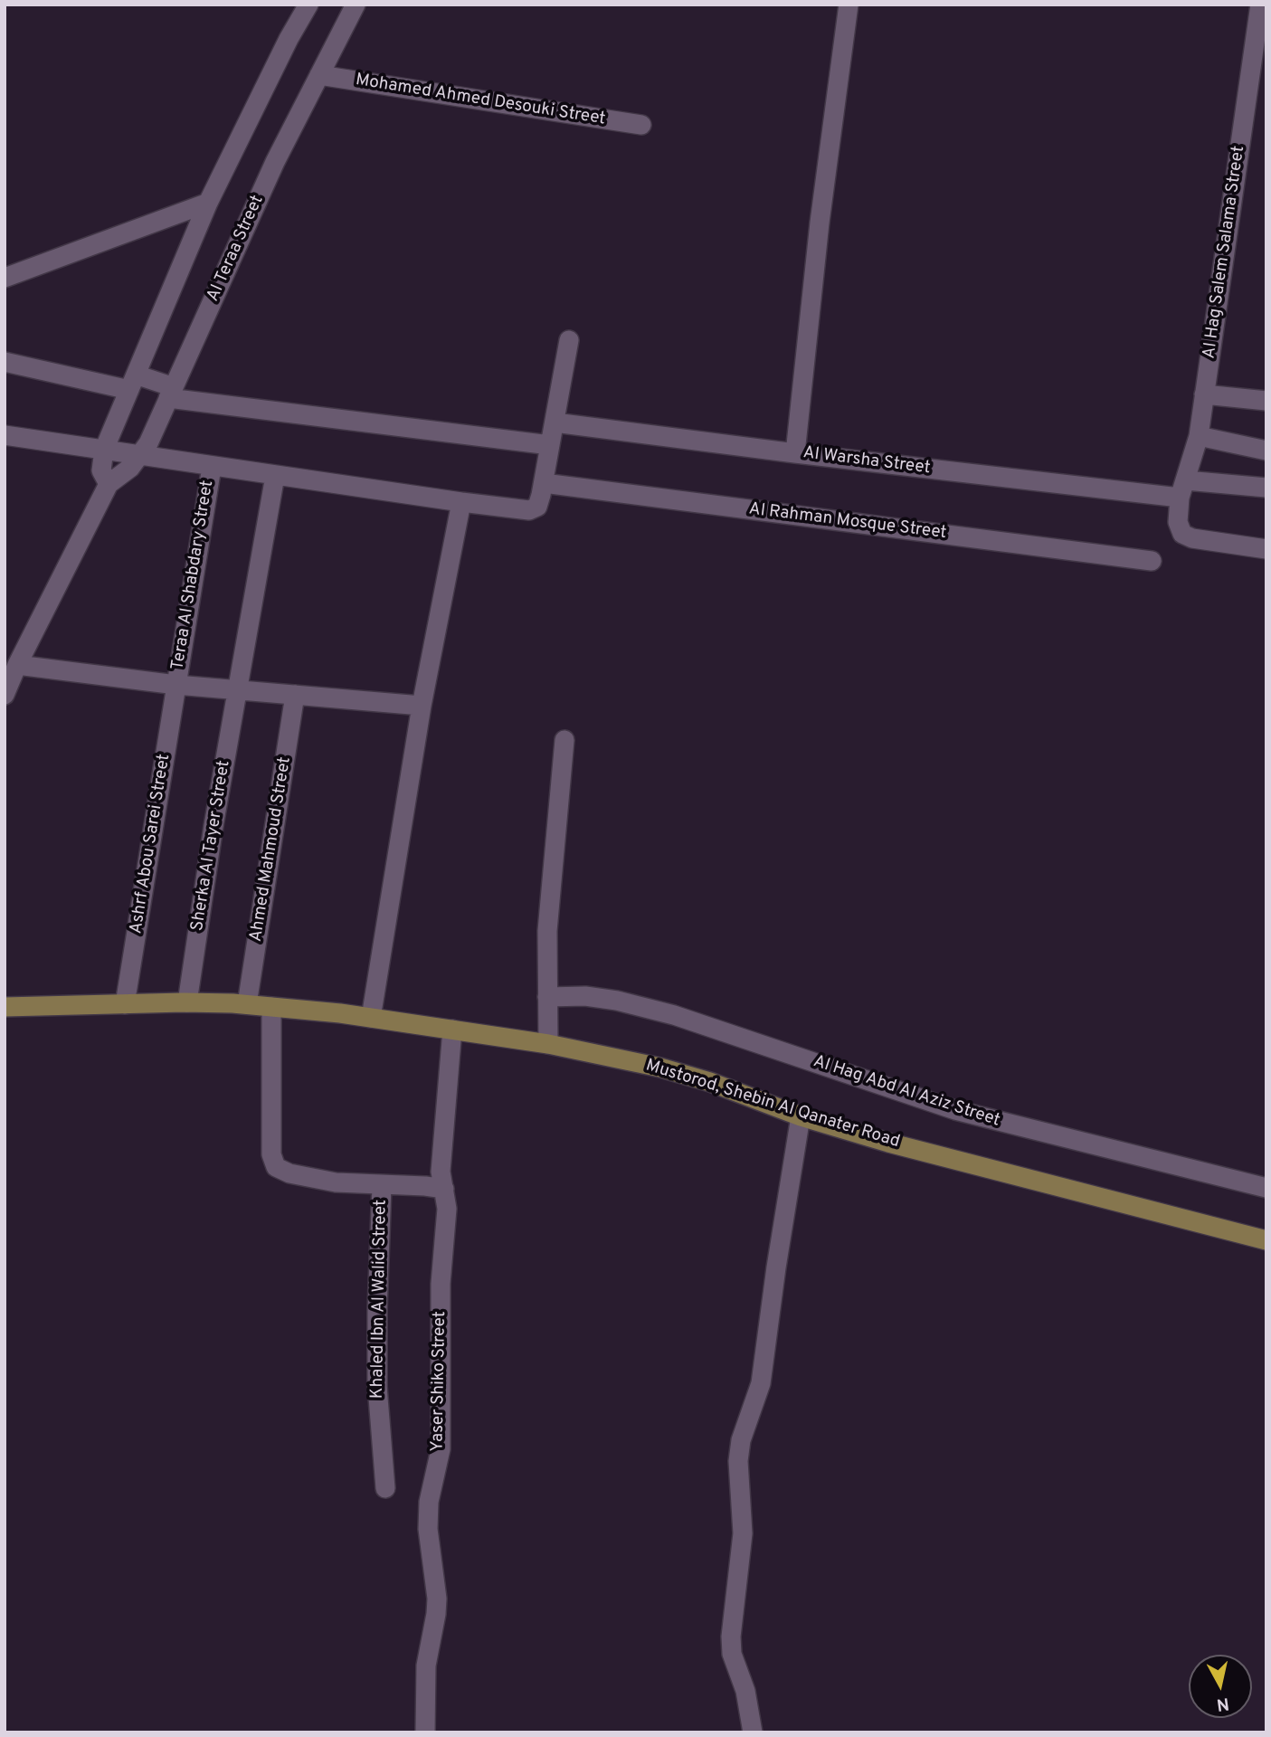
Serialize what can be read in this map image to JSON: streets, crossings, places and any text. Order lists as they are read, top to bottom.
{
  "streets": {
    "main road": ["Mustorod, Shebin Al Qanater Road"],
    "street": [
      "Mohamed Ahmed Desouki Street",
      "Al Teraa Street",
      "Al Hag Salem Salama Street",
      "Al Warsha Street",
      "Al Rahman Mosque Street",
      "Teraa Al Shabdary Street",
      "Ashrf Abou Sarei Street",
      "Sherka Al Tayer Street",
      "Ahmed Mahmoud Street",
      "Al Hag Abd Al Aziz Street",
      "Khaled Ibn Al Walid Street",
      "Yaser Shiko Street"
    ]
  },
  "crossings": [
    ["Mohamed Ahmed Desouki Street", "Al Teraa Street"],
    ["Al Hag Salem Salama Street", "Al Warsha Street"],
    ["Teraa Al Shabdary Street", "Ashrf Abou Sarei Street"],
    ["Ashrf Abou Sarei Street", "Mustorod, Shebin Al Qanater Road"],
    ["Sherka Al Tayer Street", "Mustorod, Shebin Al Qanater Road"],
    ["Ahmed Mahmoud Street", "Mustorod, Shebin Al Qanater Road"],
    ["Mustorod, Shebin Al Qanater Road", "Yaser Shiko Street"]
  ],
  "north": "bottom"
}
